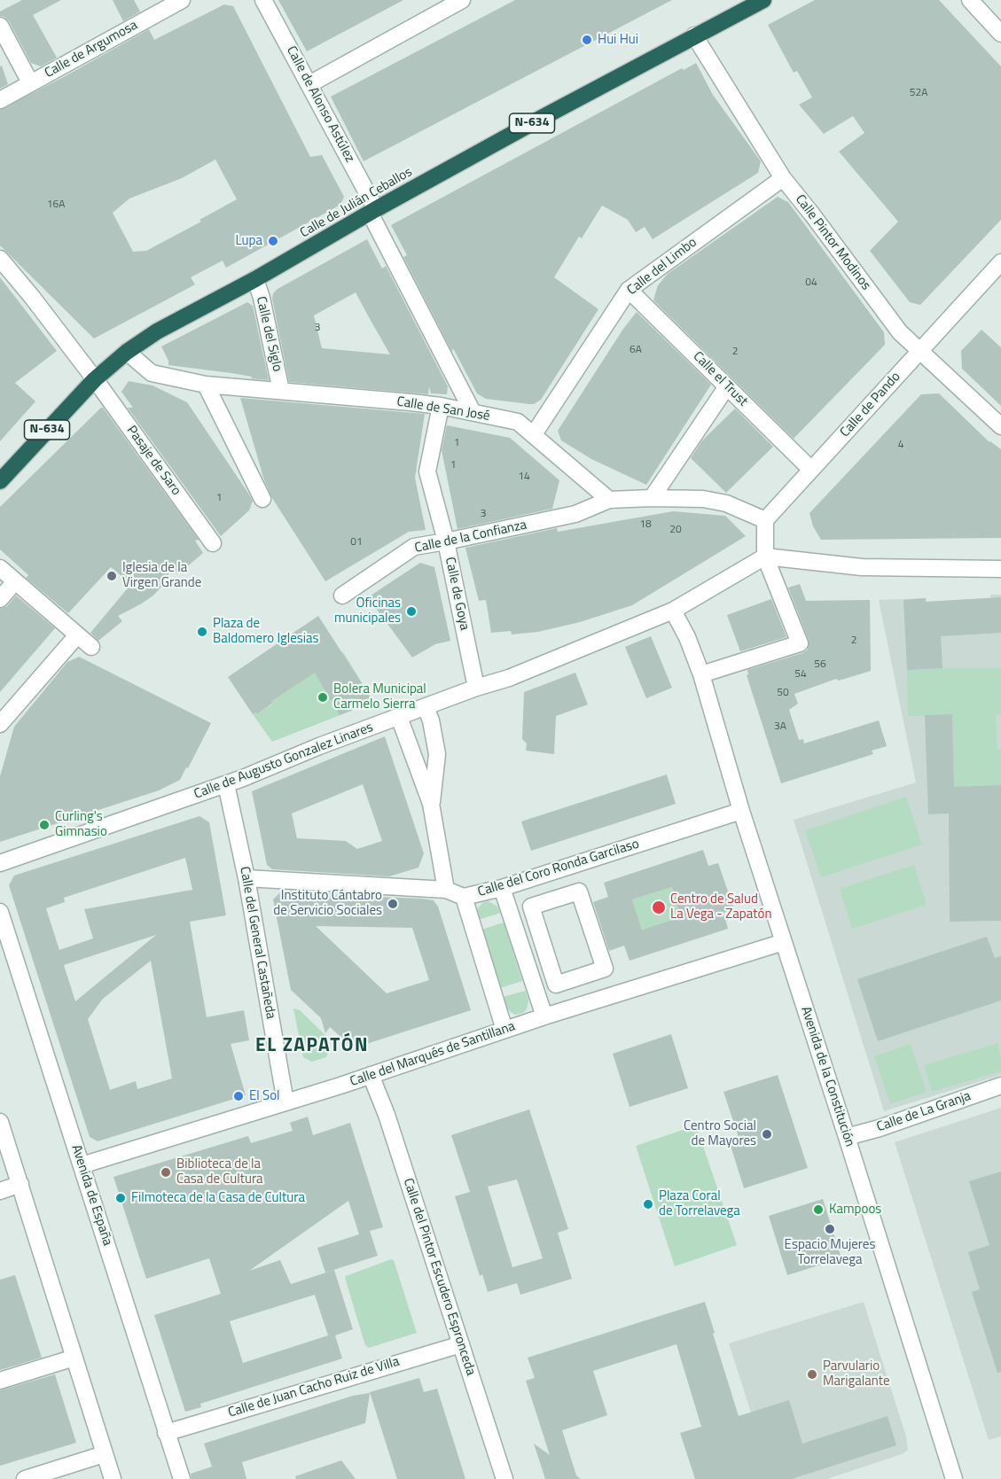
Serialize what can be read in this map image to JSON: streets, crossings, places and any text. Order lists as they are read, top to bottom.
{
  "streets": {
    "highway": ["N-634", "Calle de Julián Ceballos"],
    "street": [
      "Calle de Argumosa",
      "Calle de Alonso Astúlez",
      "Calle Pintor Modinos",
      "Calle del Limbo",
      "Calle del Siglo",
      "Calle el Trust",
      "Calle de Pando",
      "Calle de San José",
      "Pasaje de Saro",
      "Calle de la Confianza",
      "Calle de Goya",
      "Calle de Augusto Gonzalez Linares",
      "Calle del Coro Ronda Garcilaso",
      "Calle del General Castañeda",
      "Calle del Marqués de Santillana",
      "Avenida de la Constitución",
      "Calle de La Granja",
      "Avenida de España",
      "Calle del Pintor Escudero Espronceda",
      "Calle de Juan Cacho Ruiz de Villa"
    ]
  },
  "crossings": [
    ["Calle de Alonso Astúlez", "Calle de Julián Ceballos"],
    ["Calle de Alonso Astúlez", "Calle de San José"],
    ["Calle de Julián Ceballos", "Calle Pintor Modinos"],
    ["Calle de Julián Ceballos", "Calle del Siglo"],
    ["Calle de Julián Ceballos", "Calle de San José"],
    ["Calle de Julián Ceballos", "Pasaje de Saro"],
    ["Calle Pintor Modinos", "Calle del Limbo"],
    ["Calle Pintor Modinos", "Calle de Pando"],
    ["Calle del Limbo", "Calle el Trust"],
    ["Calle del Limbo", "Calle de San José"],
    ["Calle del Siglo", "Calle de San José"],
    ["Calle el Trust", "Calle de Pando"],
    ["Calle de San José", "Calle de la Confianza"],
    ["Calle de San José", "Calle de Goya"],
    ["Calle de la Confianza", "Calle de Goya"],
    ["Calle de Goya", "Calle de Augusto Gonzalez Linares"],
    ["Calle de Augusto Gonzalez Linares", "Calle del General Castañeda"],
    ["Calle de Augusto Gonzalez Linares", "Avenida de la Constitución"],
    ["Calle del Coro Ronda Garcilaso", "Calle del General Castañeda"],
    ["Calle del Coro Ronda Garcilaso", "Avenida de la Constitución"],
    ["Calle del General Castañeda", "Calle del Marqués de Santillana"],
    ["Calle del Marqués de Santillana", "Avenida de la Constitución"],
    ["Calle del Marqués de Santillana", "Avenida de España"],
    ["Calle del Marqués de Santillana", "Calle del Pintor Escudero Espronceda"],
    ["Avenida de la Constitución", "Calle de La Granja"],
    ["Avenida de España", "Calle de Juan Cacho Ruiz de Villa"],
    ["Calle del Pintor Escudero Espronceda", "Calle de Juan Cacho Ruiz de Villa"]
  ],
  "districts": ["EL ZAPATÓN"],
  "places": [
    "Hui Hui",
    "Lupa",
    "Iglesia de la Virgen Grande",
    "Oficinas municipales",
    "Plaza de Baldomero Iglesias",
    "Bolera Municipal Carmelo Sierra",
    "Curling's Gimnasio",
    "Instituto Cántabro de Servicio Sociales",
    "Centro de Salud La Vega - Zapatón",
    "El Sol",
    "Centro Social de Mayores",
    "Biblioteca de la Casa de Cultura",
    "Filmoteca de la Casa de Cultura",
    "Plaza Coral de Torrelavega",
    "Kampoos",
    "Espacio Mujeres Torrelavega",
    "Parvulario Marigalante"
  ],
  "house_numbers": [
    "52A",
    "16A",
    "04",
    "3",
    "6A",
    "2",
    "1",
    "4",
    "1",
    "14",
    "1",
    "3",
    "18",
    "20",
    "01",
    "2",
    "56",
    "54",
    "50",
    "3A"
  ]
}
